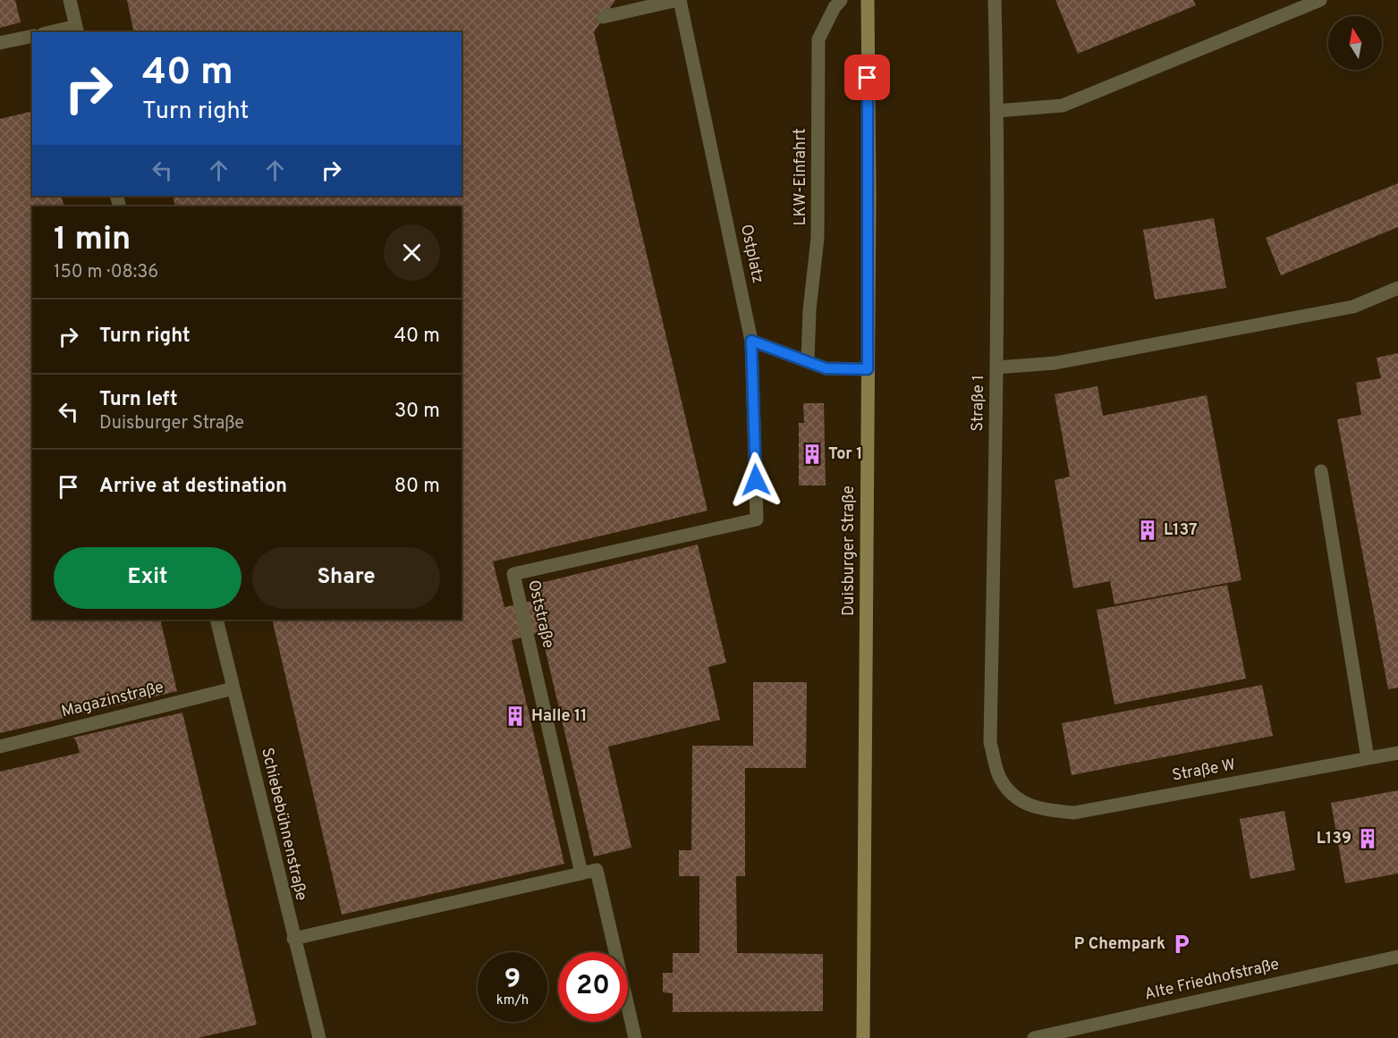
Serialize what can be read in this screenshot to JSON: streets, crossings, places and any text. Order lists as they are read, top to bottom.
{
  "streets": {
    "main road": ["Duisburger Straße"],
    "street": [
      "LKW-Einfahrt",
      "Ostplatz",
      "Straße 1",
      "Oststraße",
      "Magazinstraße",
      "Straße W",
      "Schiebebühnenstraße",
      "Alte Friedhofstraße"
    ]
  },
  "crossings": [
    ["Ostplatz", "Oststraße"],
    ["Straße 1", "Straße W"],
    ["Magazinstraße", "Schiebebühnenstraße"]
  ],
  "places": {
    "building": [
      "Tor 1",
      "L137",
      "Halle 11",
      "L139"
    ],
    "parking": ["P Chempark"]
  },
  "north": "top",
  "page": {
    "turn": ["40 m", "Turn right"],
    "heading": ["1 min", "150 m · 08:36"],
    "list": [
      {
        "name": "Turn right",
        "value": "40 m"
      },
      {
        "name": "Turn left",
        "note": "Duisburger Straße",
        "value": "30 m"
      },
      {
        "name": "Arrive at destination",
        "value": "80 m"
      }
    ],
    "buttons": ["Exit", "Share"],
    "speed": "9 km/h",
    "limit": "20"
  }
}
